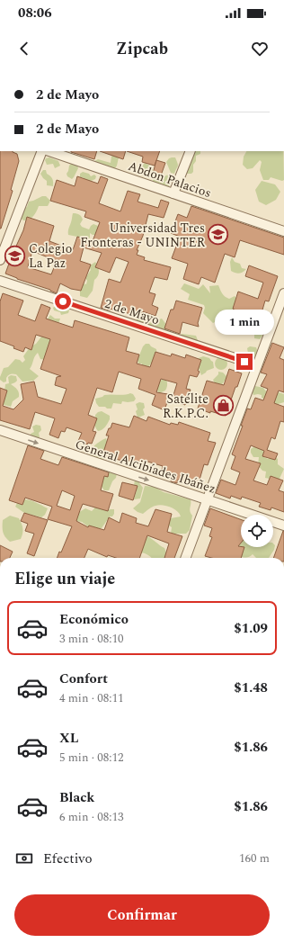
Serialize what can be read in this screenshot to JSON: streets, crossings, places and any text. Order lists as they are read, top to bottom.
{
  "streets": {
    "street": ["Abdon Palacios", "2 de Mayo", "General Alcibíades Ibáñez"]
  },
  "one_way": ["General Alcibíades Ibáñez"],
  "places": {
    "school or university": ["Universidad Tres Fronteras - UNINTER", "Colegio La Paz"],
    "shop": ["Satélite R.K.P.C."]
  },
  "page": {
    "status": "08:06",
    "header": "Zipcab",
    "banner": ["2 de Mayo", "2 de Mayo"],
    "bubble": "1 min",
    "heading": "Elige un viaje",
    "list": [
      {
        "name": "Económico",
        "note": "3 min · 08:10",
        "value": "$1.09"
      },
      {
        "name": "Confort",
        "note": "4 min · 08:11",
        "value": "$1.48"
      },
      {
        "name": "XL",
        "note": "5 min · 08:12",
        "value": "$1.86"
      },
      {
        "name": "Black",
        "note": "6 min · 08:13",
        "value": "$1.86"
      }
    ],
    "pay": ["Efectivo", "160 m"],
    "buttons": "Confirmar"
  }
}
